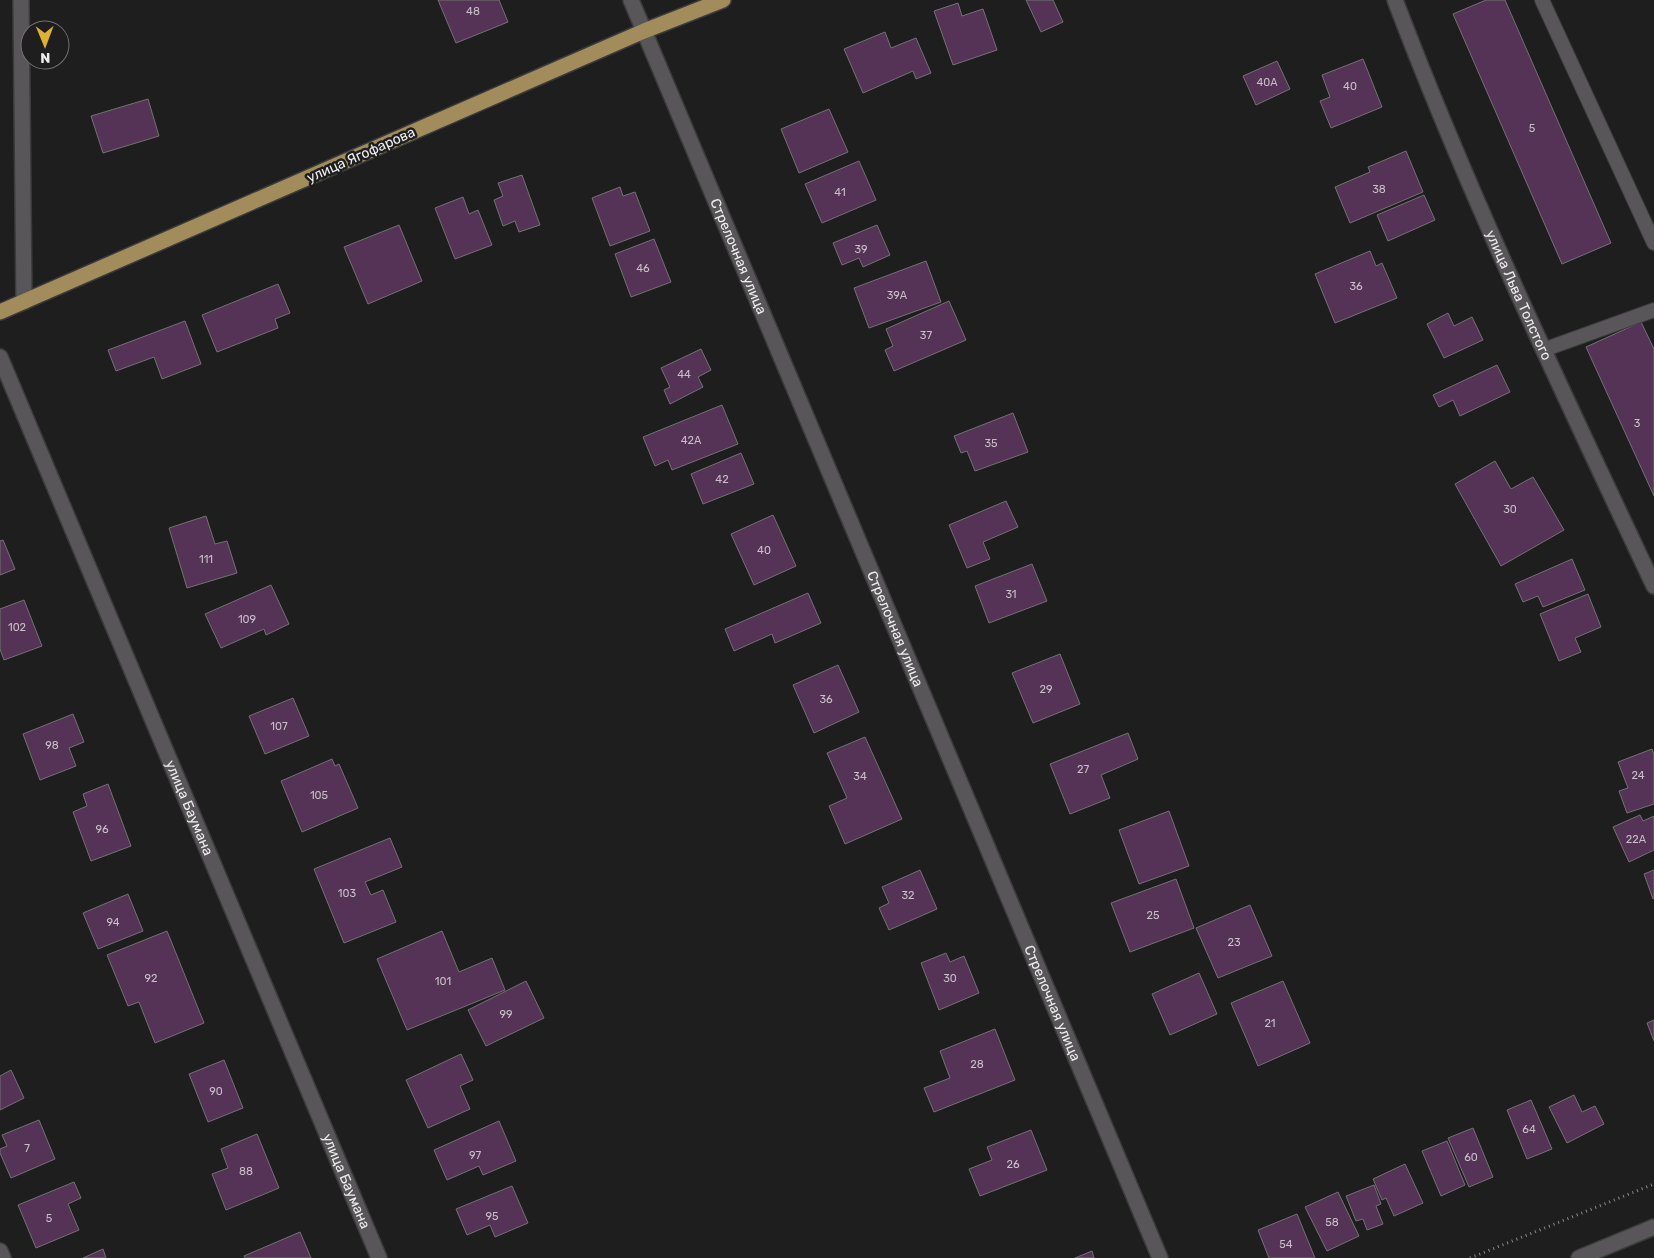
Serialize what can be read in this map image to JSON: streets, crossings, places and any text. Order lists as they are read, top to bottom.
{
  "streets": {
    "main road": ["улица Ягофарова"],
    "street": ["Стрелочная улица", "улица Льва Толстого", "улица Баумана"]
  },
  "crossings": [
    ["улица Ягофарова", "Стрелочная улица"]
  ],
  "house_numbers": [
    "48",
    "40А",
    "40",
    "5",
    "38",
    "41",
    "39",
    "46",
    "36",
    "39А",
    "37",
    "44",
    "3",
    "42А",
    "35",
    "42",
    "30",
    "40",
    "111",
    "31",
    "109",
    "102",
    "29",
    "36",
    "107",
    "98",
    "27",
    "24",
    "34",
    "105",
    "96",
    "22А",
    "103",
    "32",
    "25",
    "94",
    "23",
    "92",
    "30",
    "101",
    "99",
    "21",
    "28",
    "90",
    "64",
    "7",
    "97",
    "60",
    "26",
    "88",
    "95",
    "5",
    "58",
    "54"
  ],
  "north": "bottom"
}
